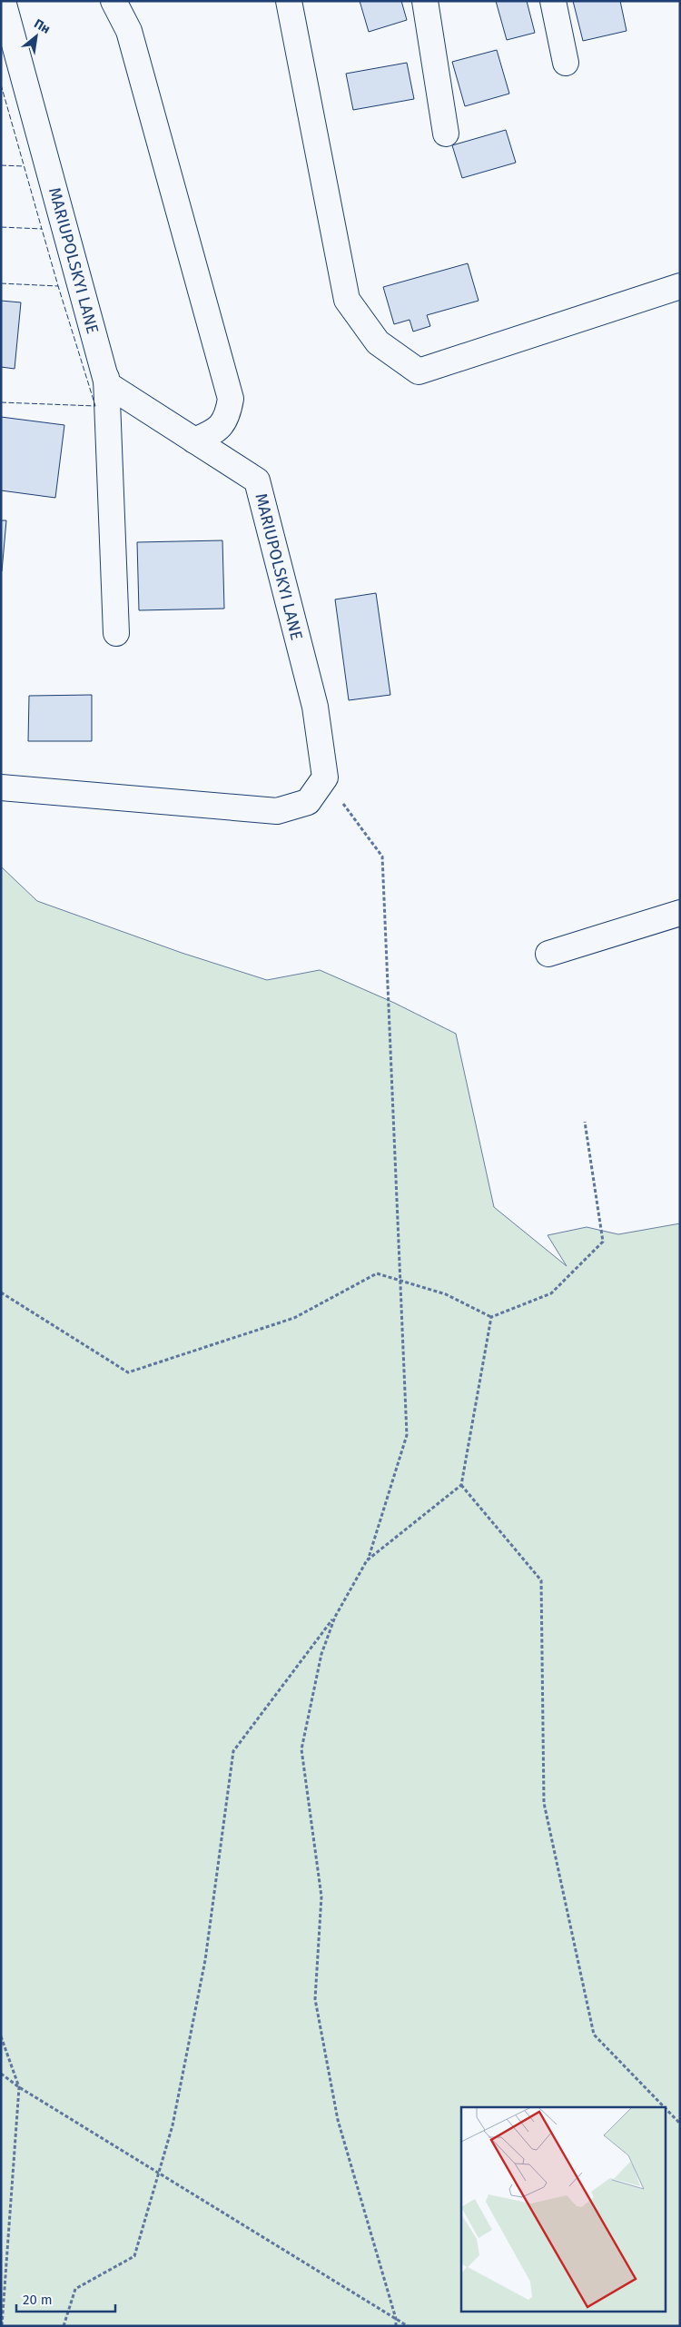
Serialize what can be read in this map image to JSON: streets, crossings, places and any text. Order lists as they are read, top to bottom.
{
  "streets": {
    "street": ["MARIUPOLSKYI LANE"]
  },
  "scale_bar": "20 m",
  "north": "top right"
}
